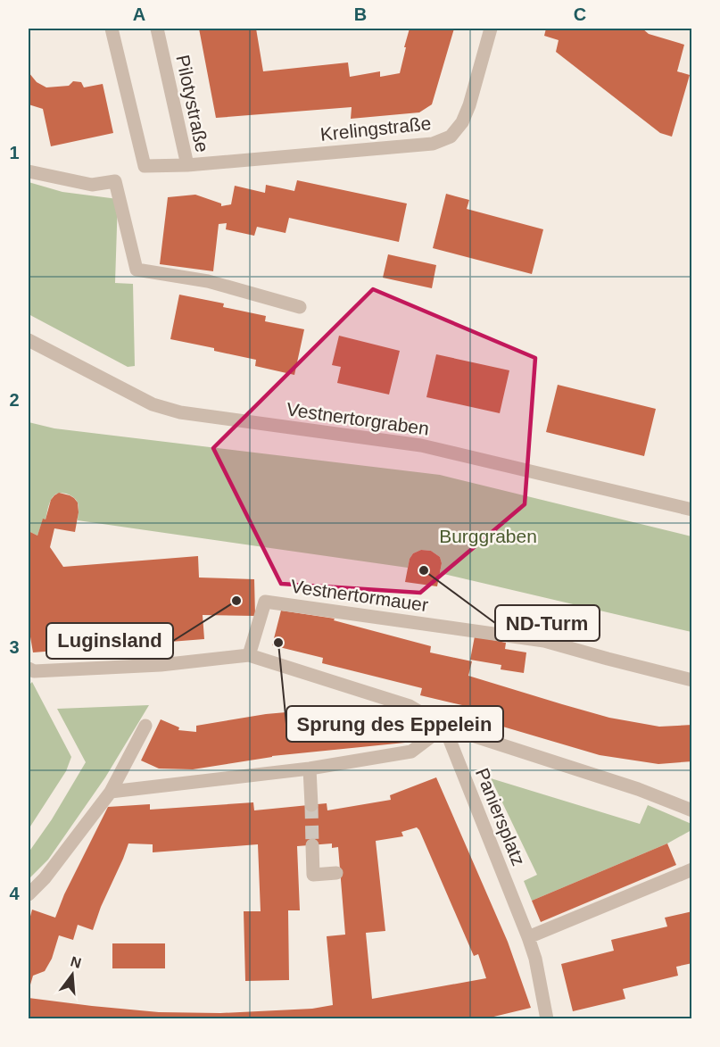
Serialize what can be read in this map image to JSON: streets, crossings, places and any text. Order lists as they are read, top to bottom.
{
  "streets": {
    "street": [
      "Pilotystraße",
      "Krelingstraße",
      "Vestnertorgraben",
      "Vestnertormauer",
      "Paniersplatz"
    ]
  },
  "crossings": [
    ["Pilotystraße", "Krelingstraße"]
  ],
  "parks": ["Burggraben"],
  "places": ["ND-Turm", "Luginsland", "Sprung des Eppelein"],
  "north": "top",
  "grid": {
    "columns": ["A", "B", "C"],
    "rows": [
      "1",
      "2",
      "3",
      "4"
    ]
  }
}
